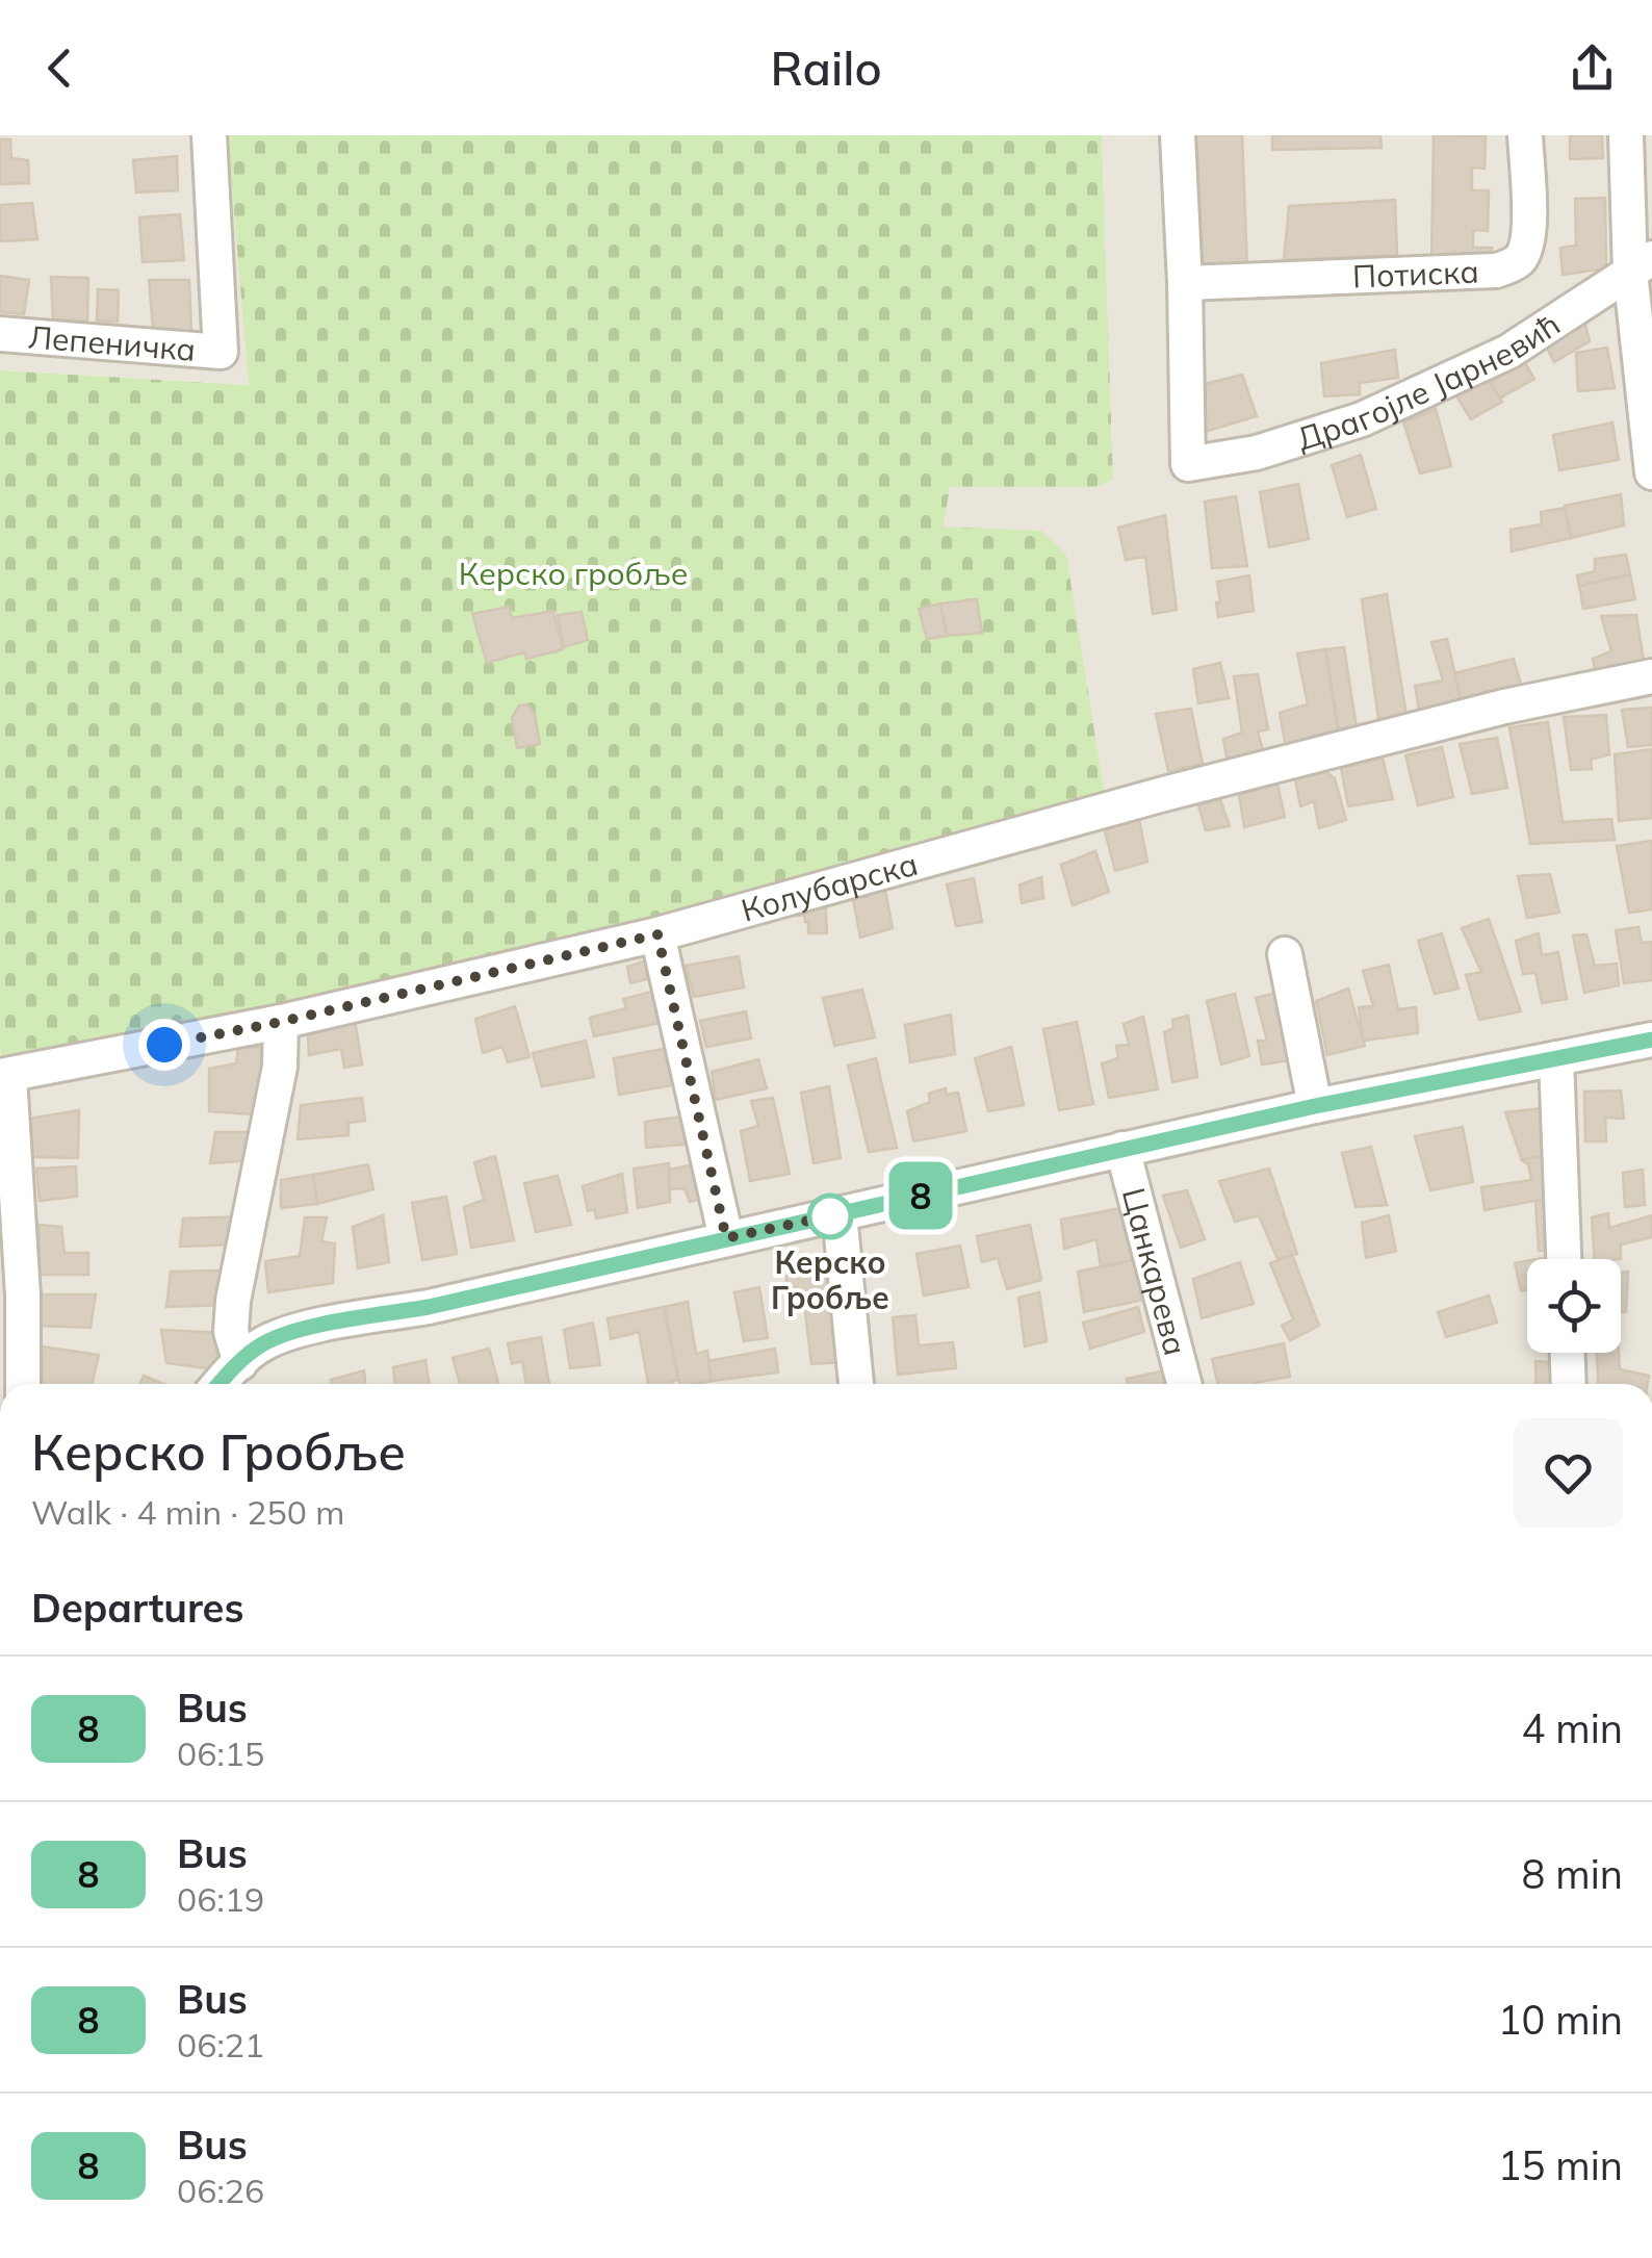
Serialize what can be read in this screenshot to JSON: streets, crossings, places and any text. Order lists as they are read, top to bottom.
{
  "streets": {
    "street": [
      "Потиска",
      "Лепеничка",
      "Драгојле Јарневић",
      "Колубарска",
      "Цанкарева"
    ]
  },
  "crossings": [
    ["Потиска", "Драгојле Јарневић"]
  ],
  "parks": ["Керско гробље"],
  "places": ["Керско Гробље"],
  "lines": ["bus line 8"],
  "page": {
    "header": "Railo",
    "on_map": "8",
    "heading": [
      ["Керско Гробље", "Walk · 4 min · 250 m"],
      "Departures"
    ],
    "list": [
      {
        "mark": "8",
        "name": "Bus",
        "note": "06:15",
        "value": "4 min"
      },
      {
        "mark": "8",
        "name": "Bus",
        "note": "06:19",
        "value": "8 min"
      },
      {
        "mark": "8",
        "name": "Bus",
        "note": "06:21",
        "value": "10 min"
      },
      {
        "mark": "8",
        "name": "Bus",
        "note": "06:26",
        "value": "15 min"
      }
    ]
  }
}
